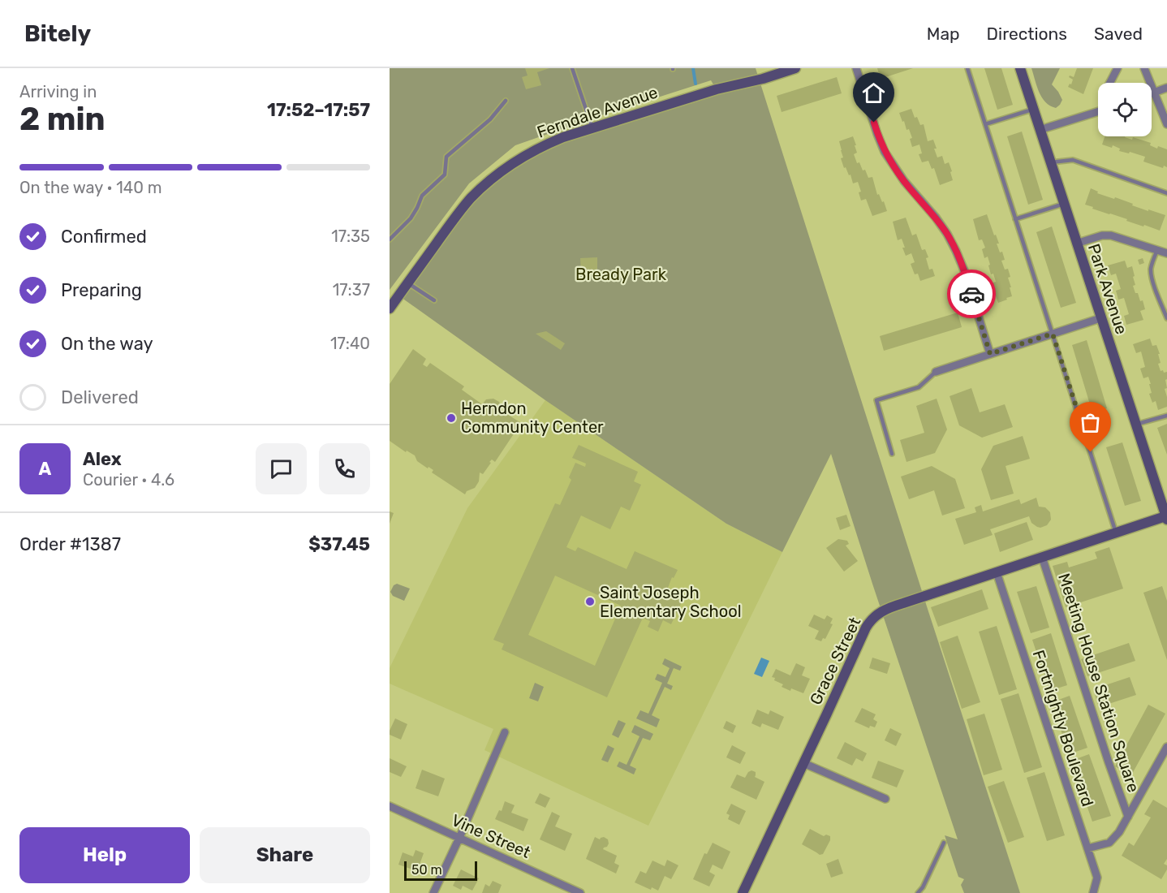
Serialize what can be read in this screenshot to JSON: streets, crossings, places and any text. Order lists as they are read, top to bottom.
{
  "streets": {
    "street": [
      "Ferndale Avenue",
      "Park Avenue",
      "Grace Street",
      "Meeting House Station Square",
      "Fortnightly Boulevard",
      "Vine Street"
    ]
  },
  "crossings": [
    ["Park Avenue", "Grace Street"],
    ["Grace Street", "Meeting House Station Square"],
    ["Grace Street", "Fortnightly Boulevard"]
  ],
  "parks": ["Bready Park"],
  "places": ["Herndon Community Center", "Saint Joseph Elementary School"],
  "scale_bar": "50 m",
  "page": {
    "header": "Bitely",
    "nav": ["Map", "Directions", "Saved"],
    "heading": ["2 min", "Arriving in", "17:52–17:57"],
    "panel": [
      "Alex",
      "Courier · 4.6",
      "Order #1387",
      "$37.45"
    ],
    "bar": "On the way · 140 m",
    "list": [
      ["Confirmed", "17:35"],
      ["Preparing", "17:37"],
      ["On the way", "17:40"],
      "Delivered"
    ],
    "round": "A",
    "buttons": ["Help", "Share"],
    "scale": "50 m"
  }
}
